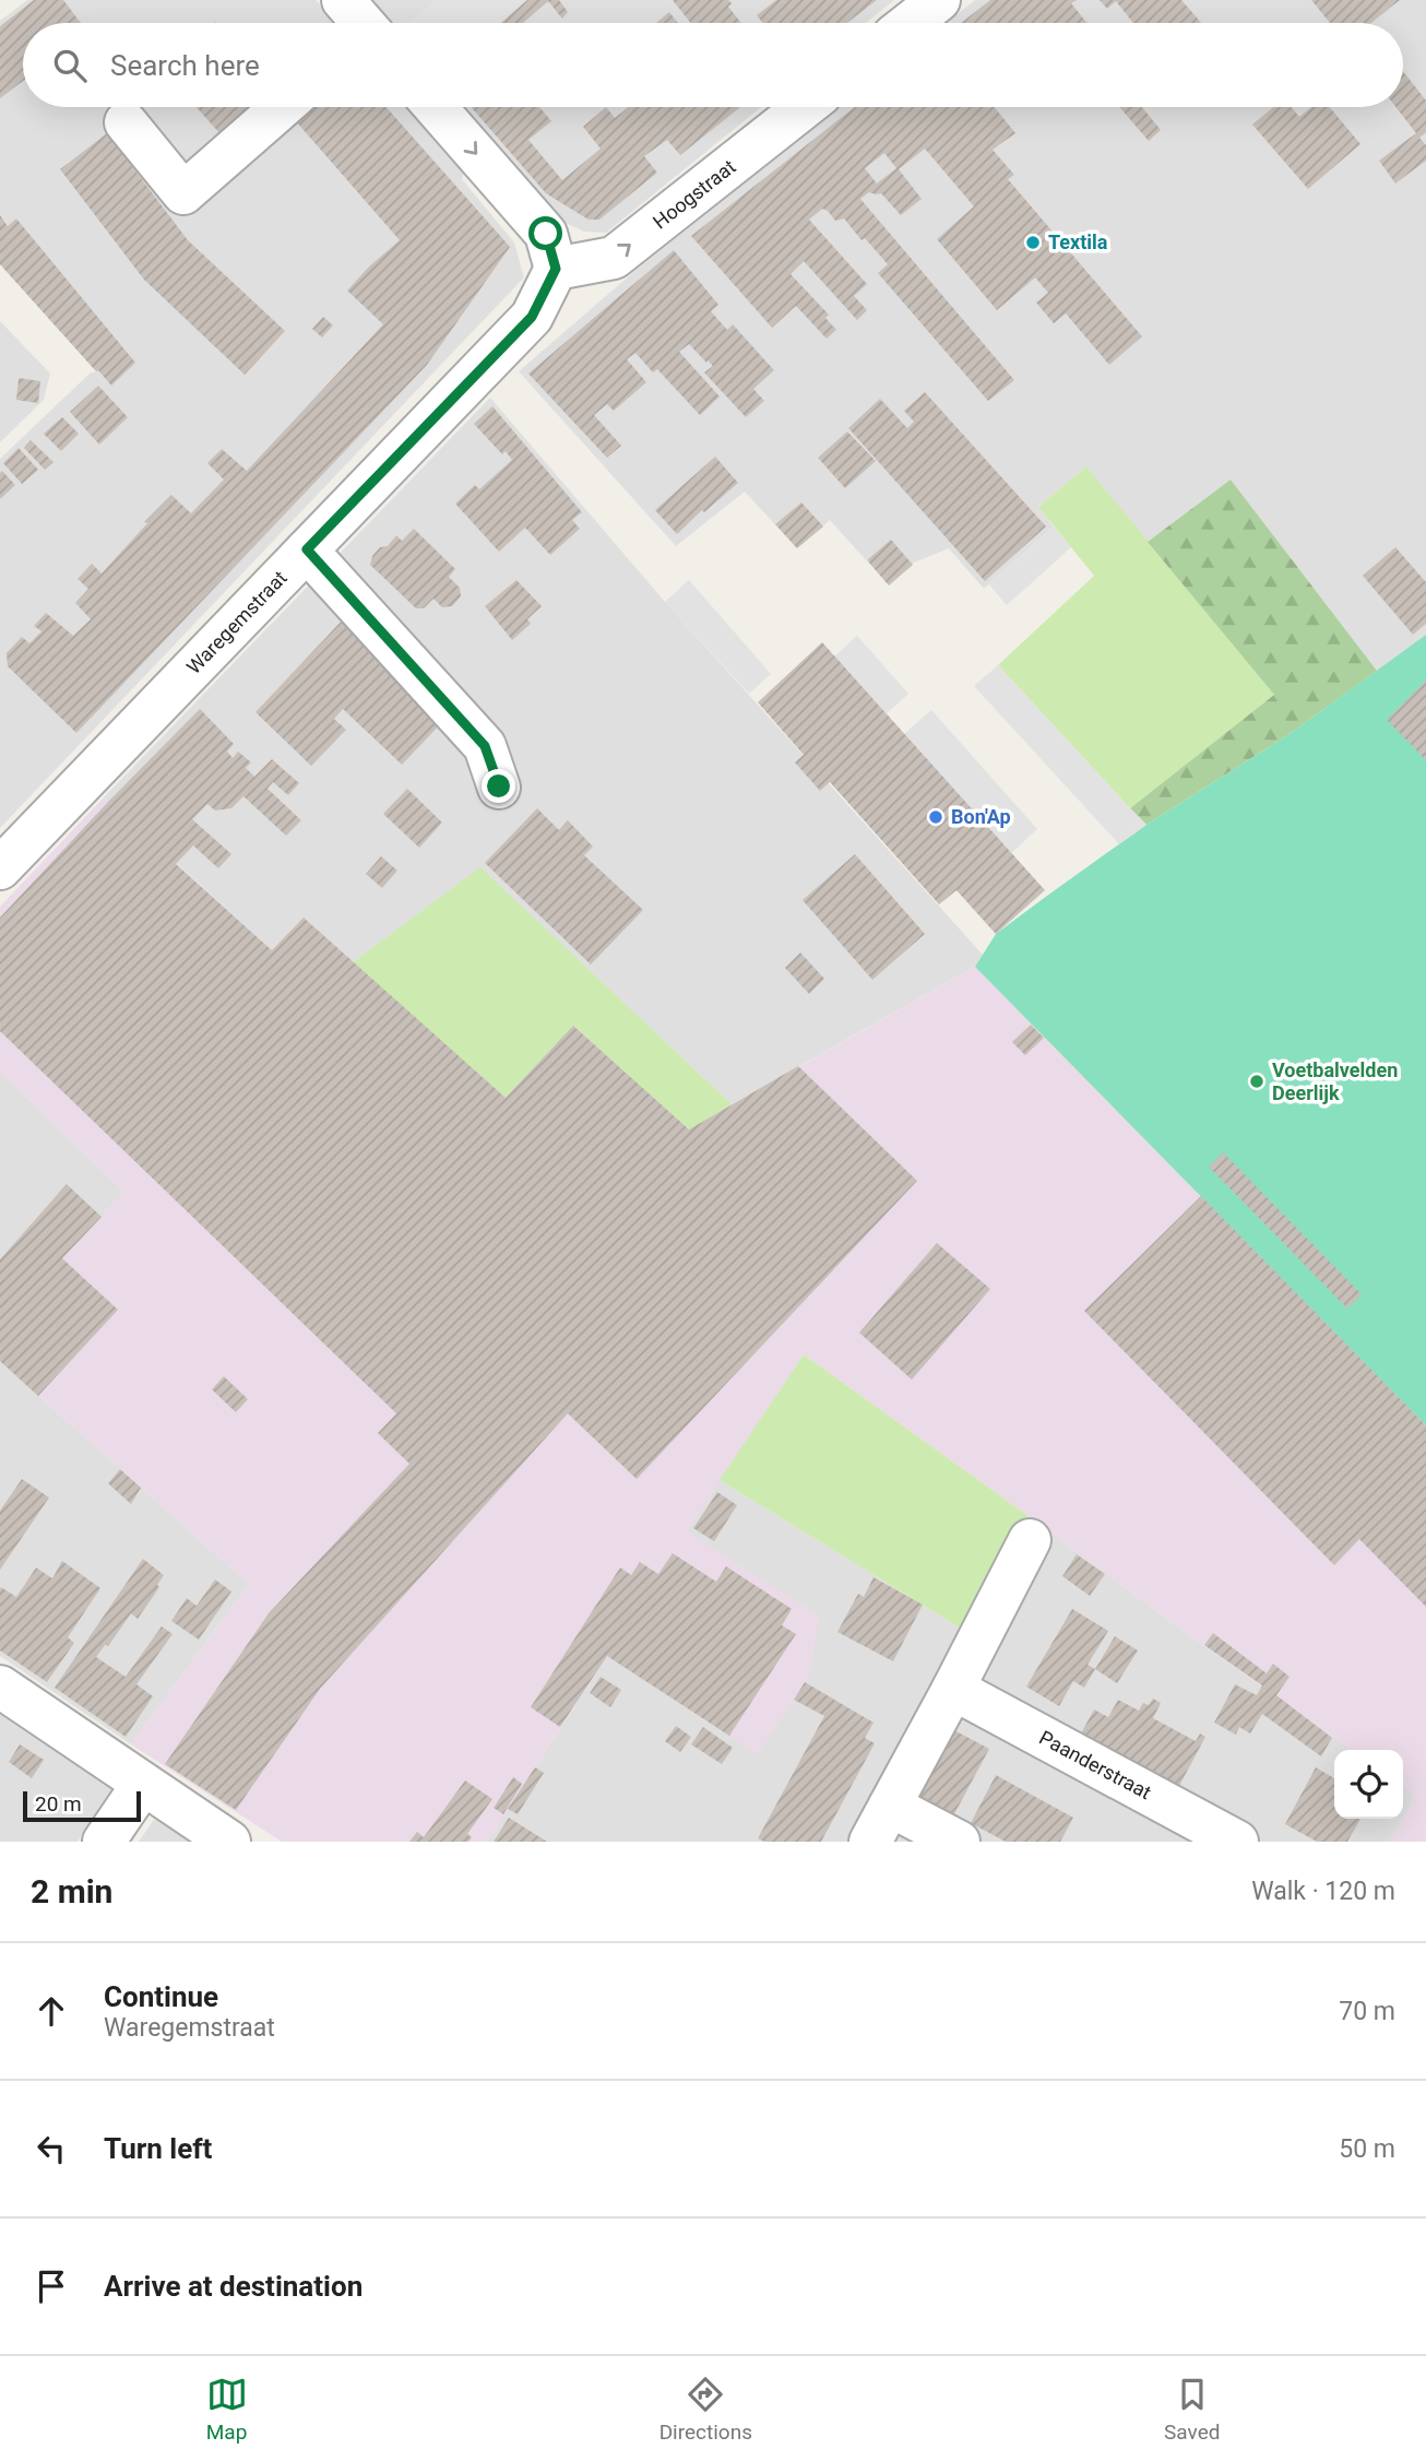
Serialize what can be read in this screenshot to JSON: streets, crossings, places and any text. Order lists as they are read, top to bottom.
{
  "streets": {
    "street": ["Hoogstraat", "Waregemstraat", "Paanderstraat"]
  },
  "crossings": [
    ["Hoogstraat", "Waregemstraat"]
  ],
  "one_way": ["Hoogstraat"],
  "places": ["Textila", "Bon'Ap", "Voetbalvelden Deerlijk"],
  "scale_bar": "20 m",
  "page": {
    "search": "Search here",
    "scale": "20 m",
    "heading": ["2 min", "Walk · 120 m"],
    "list": [
      ["Continue", "Waregemstraat", "70 m"],
      ["Turn left", "50 m"],
      "Arrive at destination"
    ],
    "nav": ["Map", "Directions", "Saved"]
  }
}
